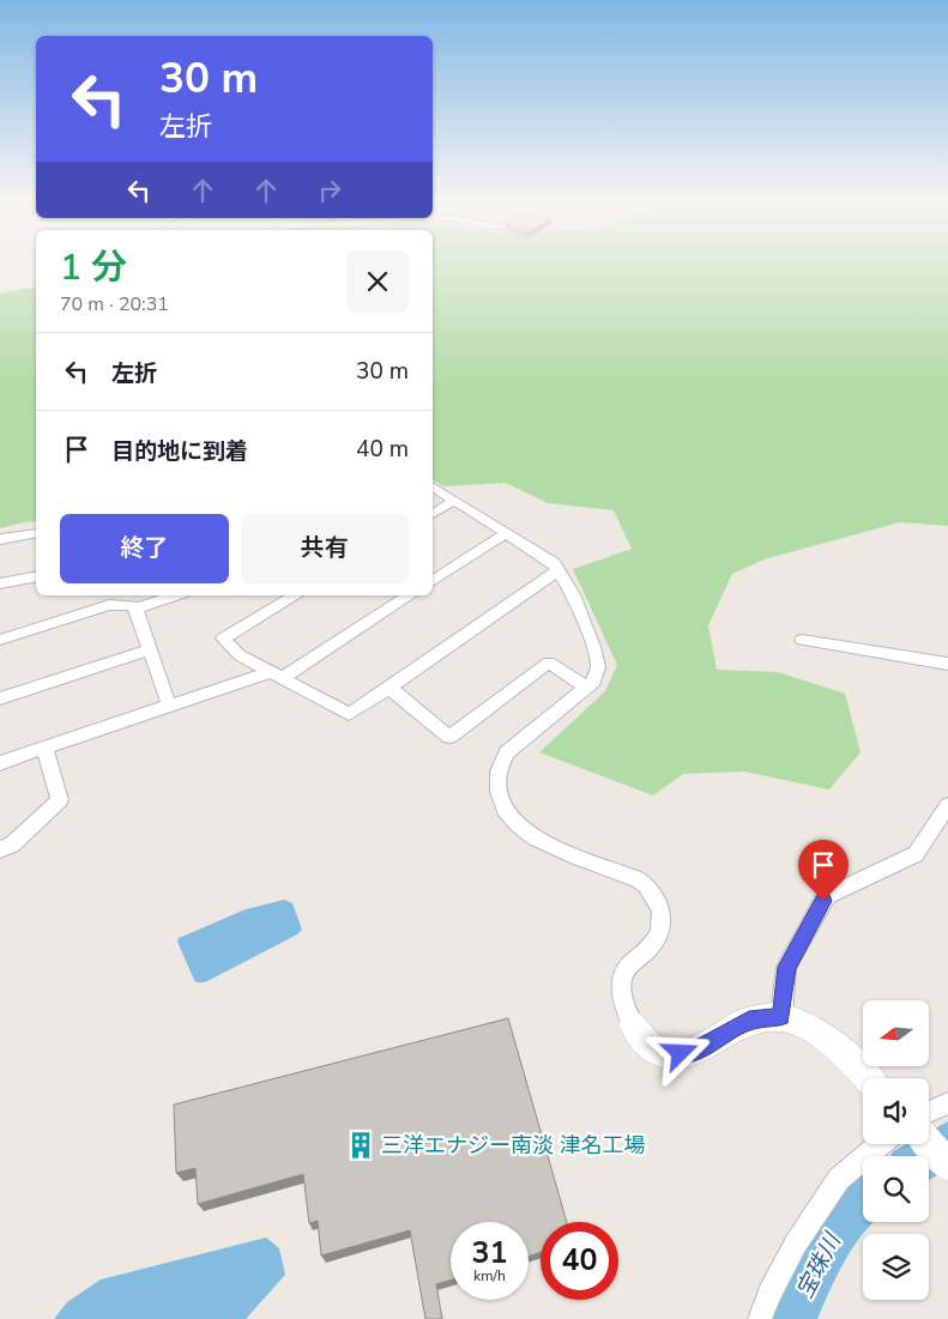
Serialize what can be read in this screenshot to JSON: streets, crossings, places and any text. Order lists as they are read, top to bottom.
{
  "water": ["宝珠川"],
  "places": {
    "building": ["三洋エナジー南淡 津名工場"]
  },
  "north": "left",
  "page": {
    "turn": ["30 m", "左折"],
    "heading": ["1 分", "70 m · 20:31"],
    "list": [
      {
        "name": "左折",
        "value": "30 m"
      },
      {
        "name": "目的地に到着",
        "value": "40 m"
      }
    ],
    "buttons": ["終了", "共有"],
    "speed": "31 km/h",
    "limit": "40"
  }
}
